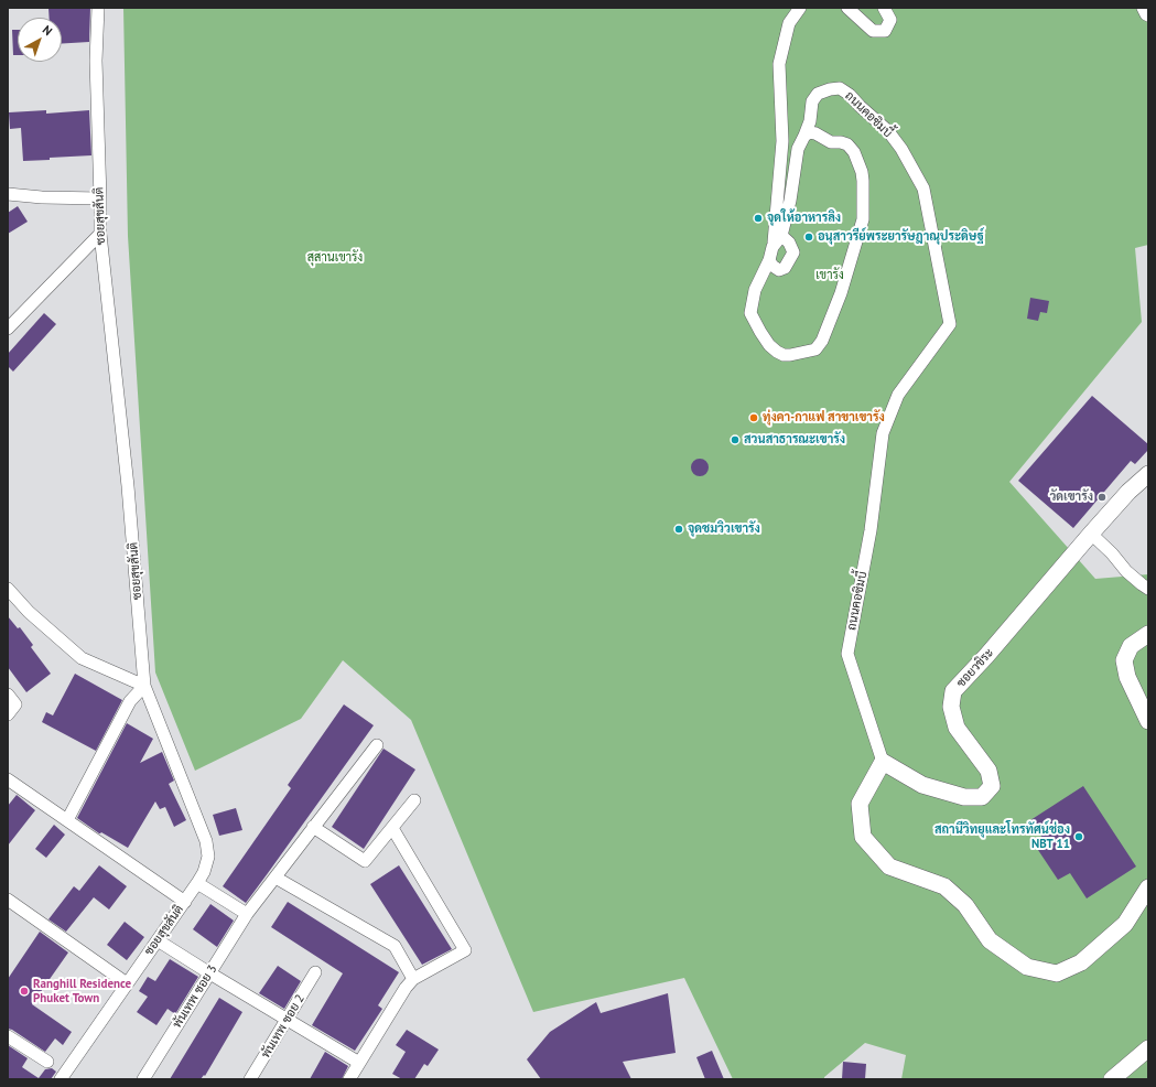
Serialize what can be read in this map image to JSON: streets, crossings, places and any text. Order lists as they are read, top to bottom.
{
  "streets": {
    "street": [
      "ถนนคอซิมบี้",
      "ซอยสุขสันติ",
      "ซอยวชิระ",
      "พันเทพ ซอย 3",
      "พันเทพ ซอย 2"
    ]
  },
  "crossings": [
    ["ถนนคอซิมบี้", "ซอยวชิระ"]
  ],
  "parks": ["สุสานเขารัง", "เขารัง"],
  "places": [
    "จุดให้อาหารลิง",
    "อนุสาวรีย์พระยารัษฎาณุประดิษฐ์",
    "ทุ่งคา-กาแฟ สาขาเขารัง",
    "สวนสาธารณะเขารัง",
    "วัดเขารัง",
    "จุดชมวิวเขารัง",
    "สถานีวิทยุและโทรทัศน์ช่อง NBT 11",
    "Ranghill Residence Phuket Town"
  ],
  "north": "top right"
}
